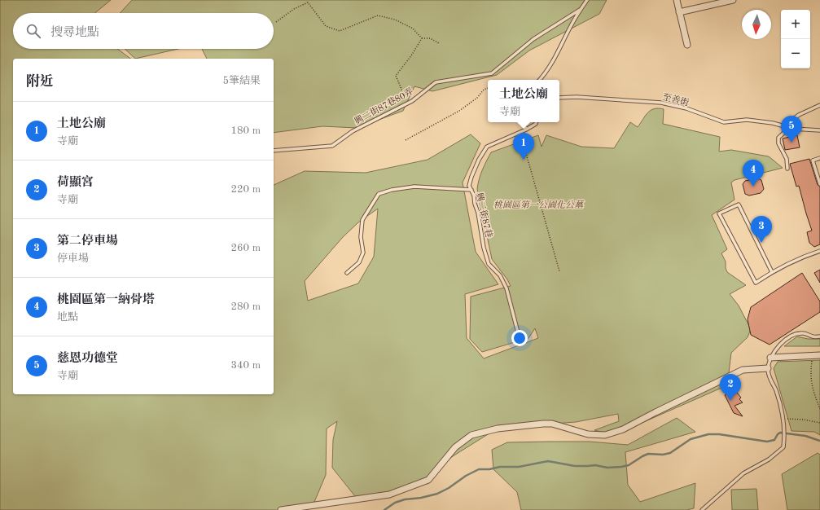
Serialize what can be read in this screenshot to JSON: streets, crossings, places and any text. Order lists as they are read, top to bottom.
{
  "streets": {
    "lane": ["至善街", "興二街87巷80弄", "興二街87巷"]
  },
  "parks": ["桃園區第一公園化公墓"],
  "north": "bottom",
  "page": {
    "map_buttons": ["+", "−"],
    "search": "搜尋地點",
    "heading": ["附近", "5筆結果"],
    "popup": ["土地公廟", "寺廟"],
    "list": [
      {
        "mark": "1",
        "name": "土地公廟",
        "note": "寺廟",
        "value": "180 m"
      },
      {
        "mark": "2",
        "name": "荷顯宮",
        "note": "寺廟",
        "value": "220 m"
      },
      {
        "mark": "3",
        "name": "第二停車場",
        "note": "停車場",
        "value": "260 m"
      },
      {
        "mark": "4",
        "name": "桃園區第一納骨塔",
        "note": "地點",
        "value": "280 m"
      },
      {
        "mark": "5",
        "name": "慈恩功德堂",
        "note": "寺廟",
        "value": "340 m"
      }
    ],
    "pins": [
      "5",
      "1",
      "4",
      "3",
      "2"
    ]
  }
}
